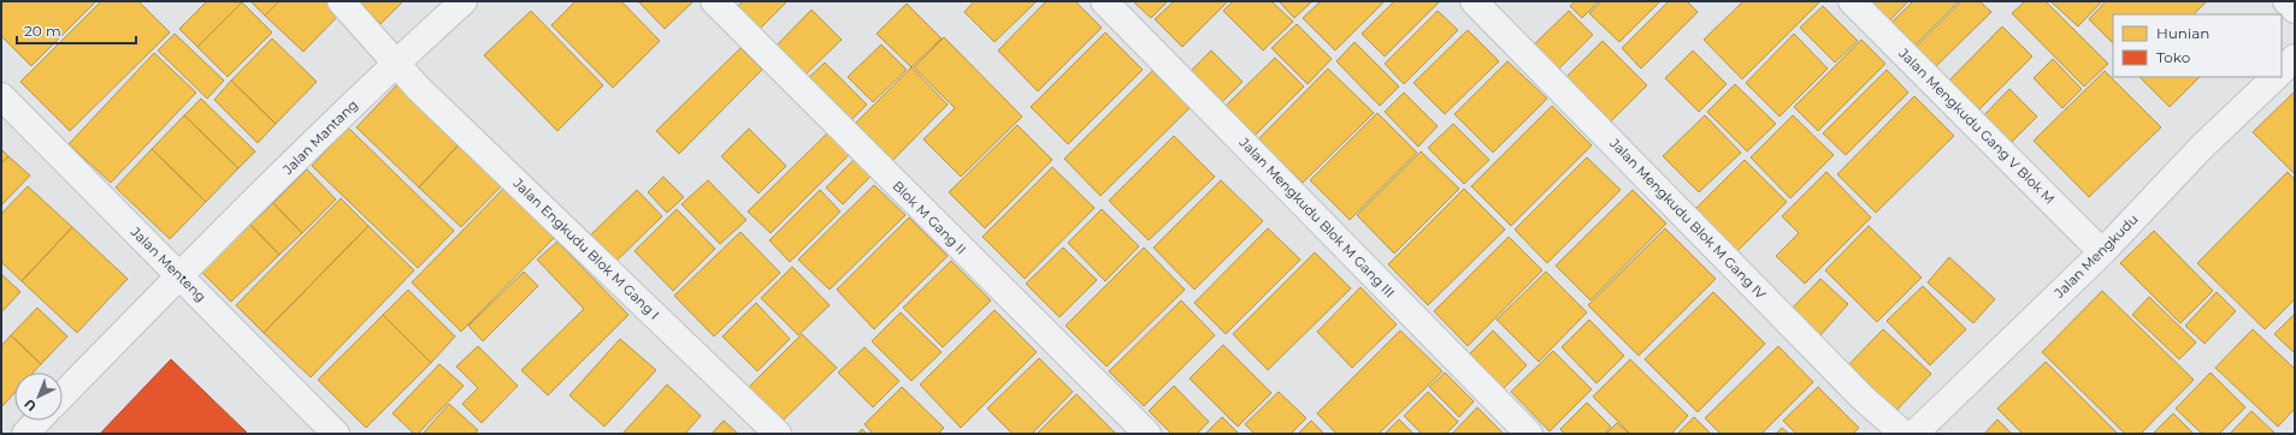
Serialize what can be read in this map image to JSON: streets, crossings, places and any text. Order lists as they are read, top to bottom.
{
  "streets": {
    "street": [
      "Jalan Mengkudu Gang V Blok M",
      "Jalan Mantang",
      "Blok M Gang II",
      "Jalan Mengkudu Blok M Gang III",
      "Jalan Mengkudu Blok M Gang IV",
      "Jalan Engkudu Blok M Gang I",
      "Jalan Mengkudu",
      "Jalan Menteng"
    ]
  },
  "crossings": [
    ["Jalan Mengkudu Gang V Blok M", "Jalan Mengkudu"],
    ["Jalan Mantang", "Jalan Engkudu Blok M Gang I"],
    ["Jalan Mantang", "Jalan Menteng"]
  ],
  "legend": ["Hunian", "Toko"],
  "scale_bar": "20 m",
  "north": "bottom left"
}
